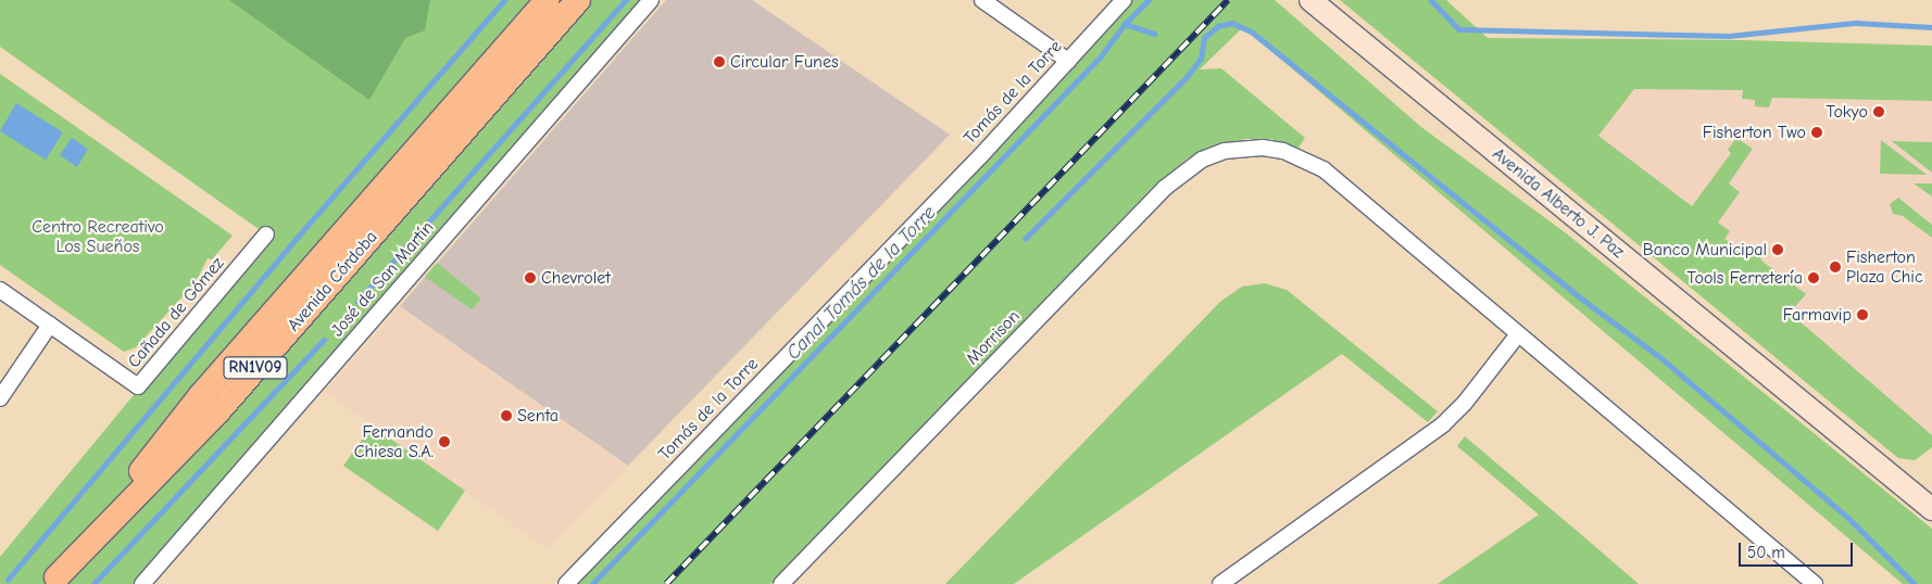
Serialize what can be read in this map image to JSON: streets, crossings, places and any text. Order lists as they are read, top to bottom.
{
  "streets": {
    "main road": ["Avenida Alberto J. Paz", "Avenida Córdoba", "RN1V09"],
    "street": [
      "Tomás de la Torre",
      "José de San Martín",
      "Cañada de Gómez",
      "Morrison"
    ]
  },
  "water": ["Canal Tomás de la Torre"],
  "parks": ["Centro Recreativo Los Sueños"],
  "places": [
    "Circular Funes",
    "Tokyo",
    "Fisherton Two",
    "Banco Municipal",
    "Fisherton Plaza Chic",
    "Chevrolet",
    "Tools Ferretería",
    "Farmavip",
    "Senta",
    "Fernando Chiesa S.A."
  ],
  "scale_bar": "50 m"
}
